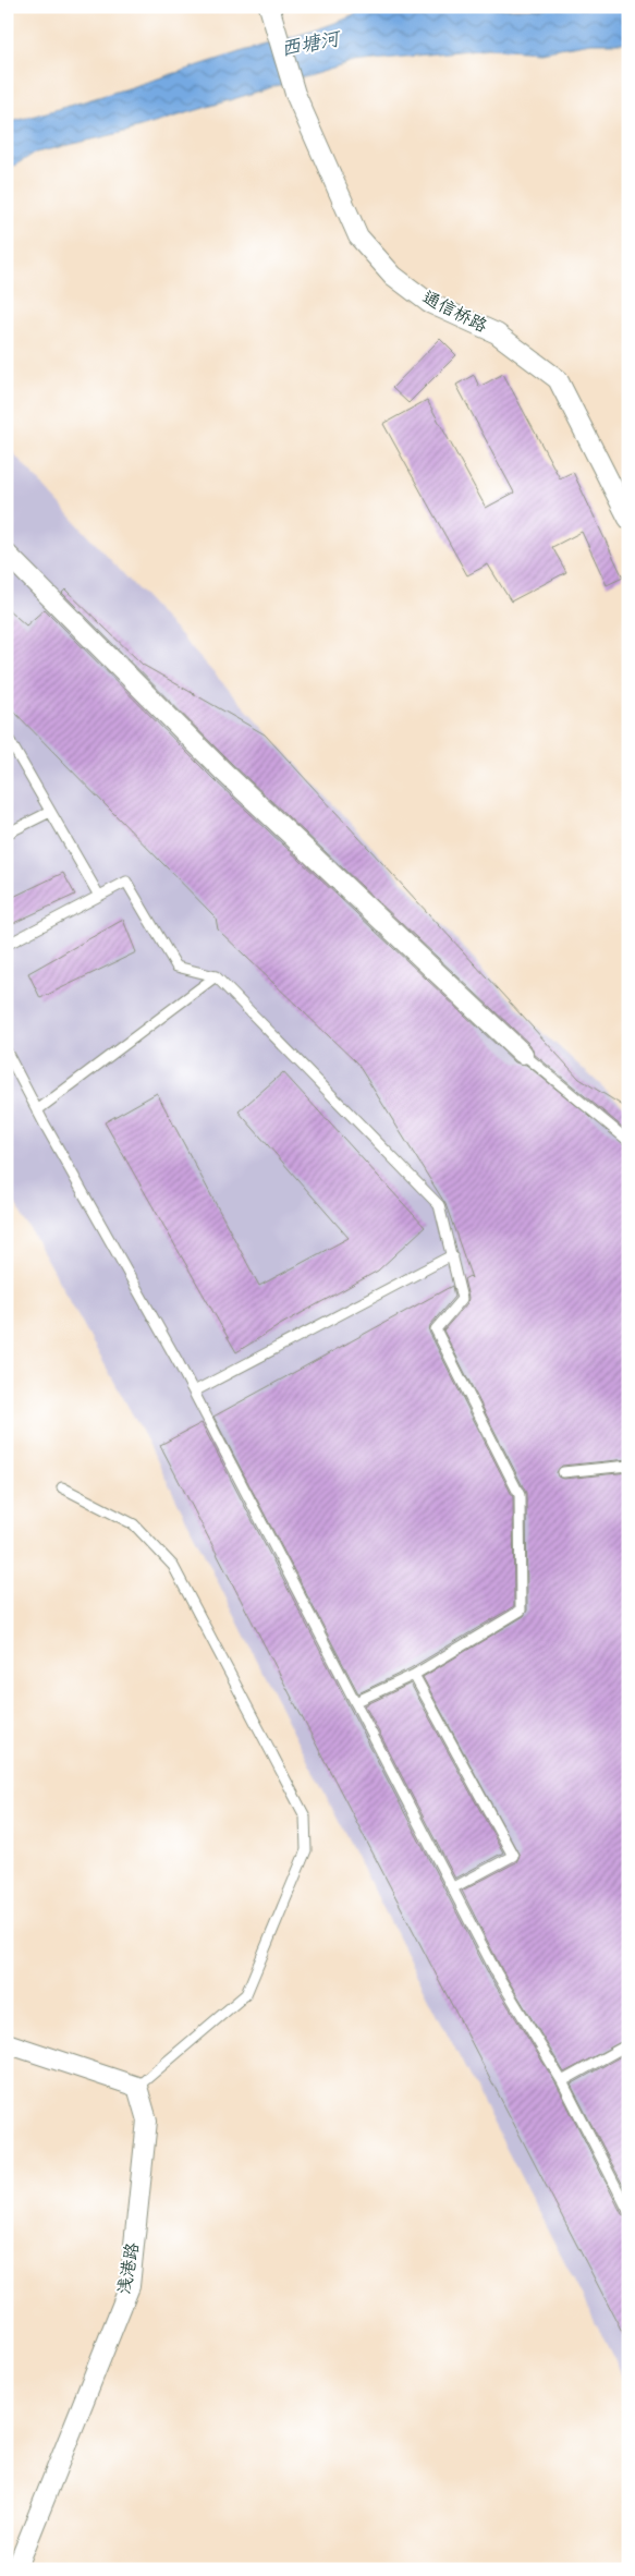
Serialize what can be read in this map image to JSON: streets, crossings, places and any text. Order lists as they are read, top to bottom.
{
  "streets": {
    "street": ["通信桥路", "浅港路"]
  },
  "water": ["西塘河"]
}
